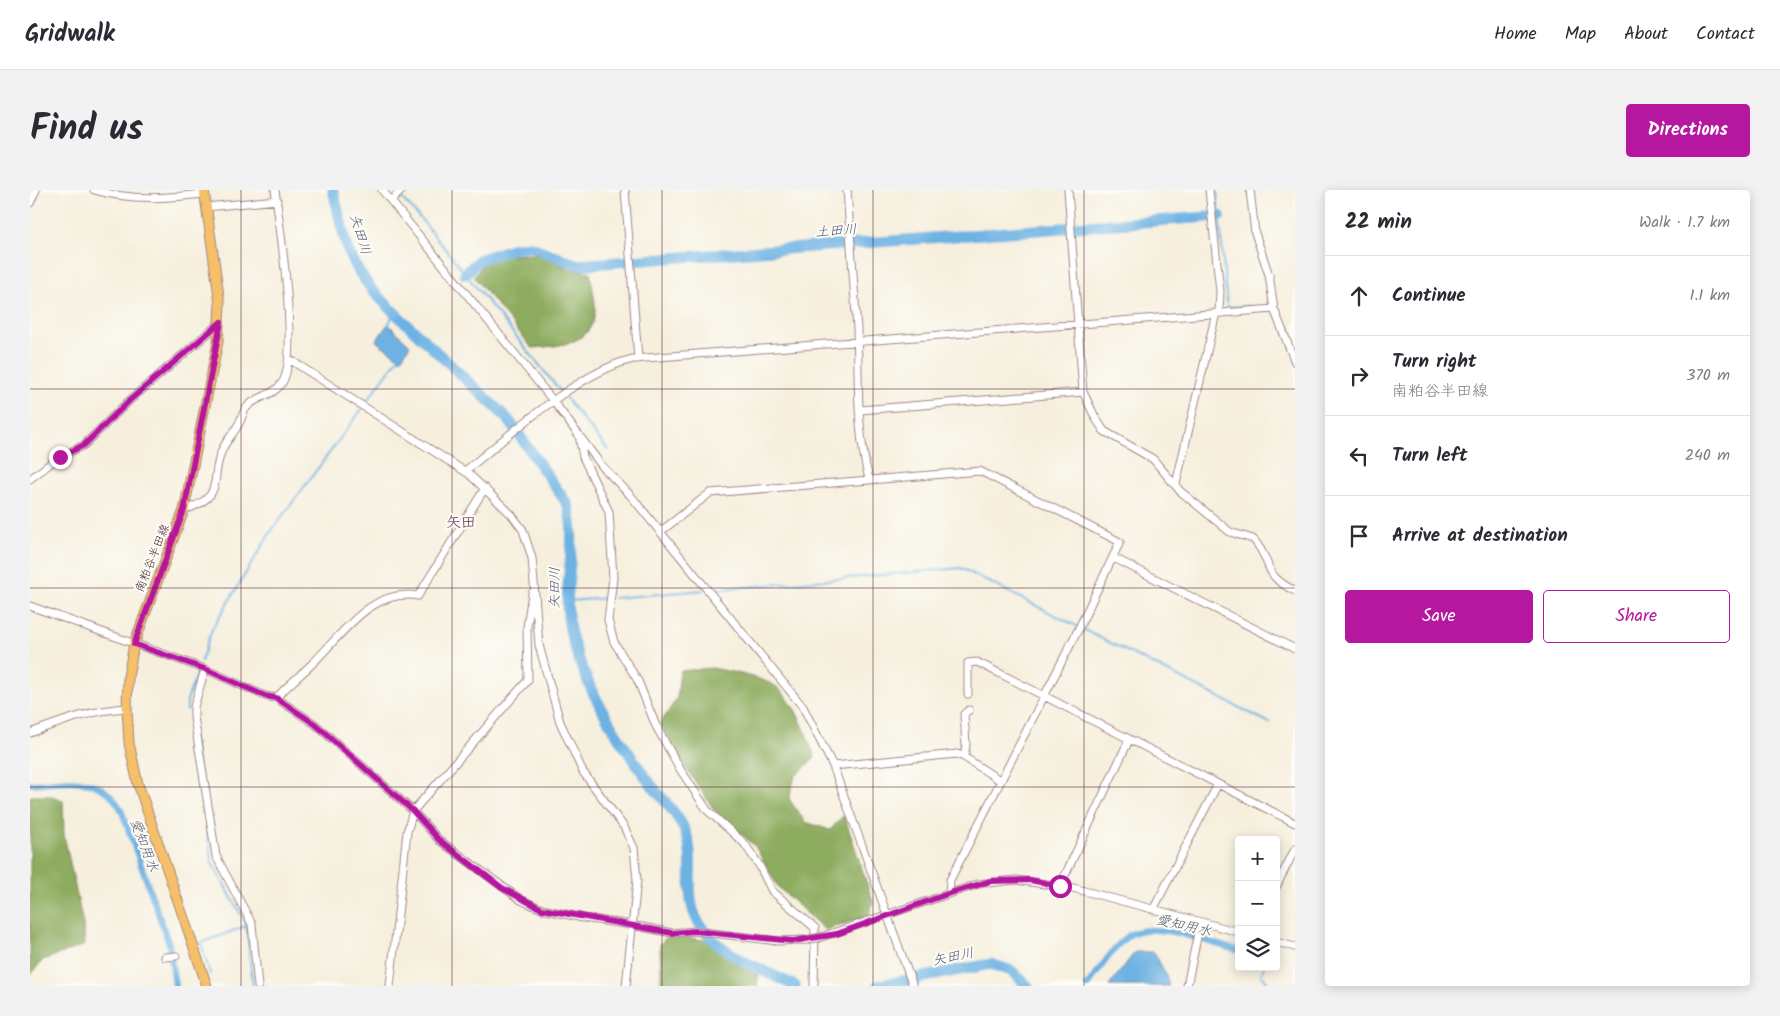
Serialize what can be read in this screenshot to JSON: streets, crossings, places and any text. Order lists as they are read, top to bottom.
{
  "streets": {
    "main road": ["南粕谷半田線"]
  },
  "districts": ["矢田"],
  "water": ["土田川", "矢田川", "愛知用水"],
  "page": {
    "header": "Gridwalk",
    "nav": [
      "Home",
      "Map",
      "About",
      "Contact"
    ],
    "title": "Find us",
    "buttons": [
      "Directions",
      ["Save", "Share"]
    ],
    "heading": ["22 min", "Walk · 1.7 km"],
    "list": [
      ["Continue", "1.1 km"],
      ["Turn right", "南粕谷半田線", "370 m"],
      ["Turn left", "240 m"],
      "Arrive at destination"
    ],
    "map_buttons": ["+", "−"]
  }
}
